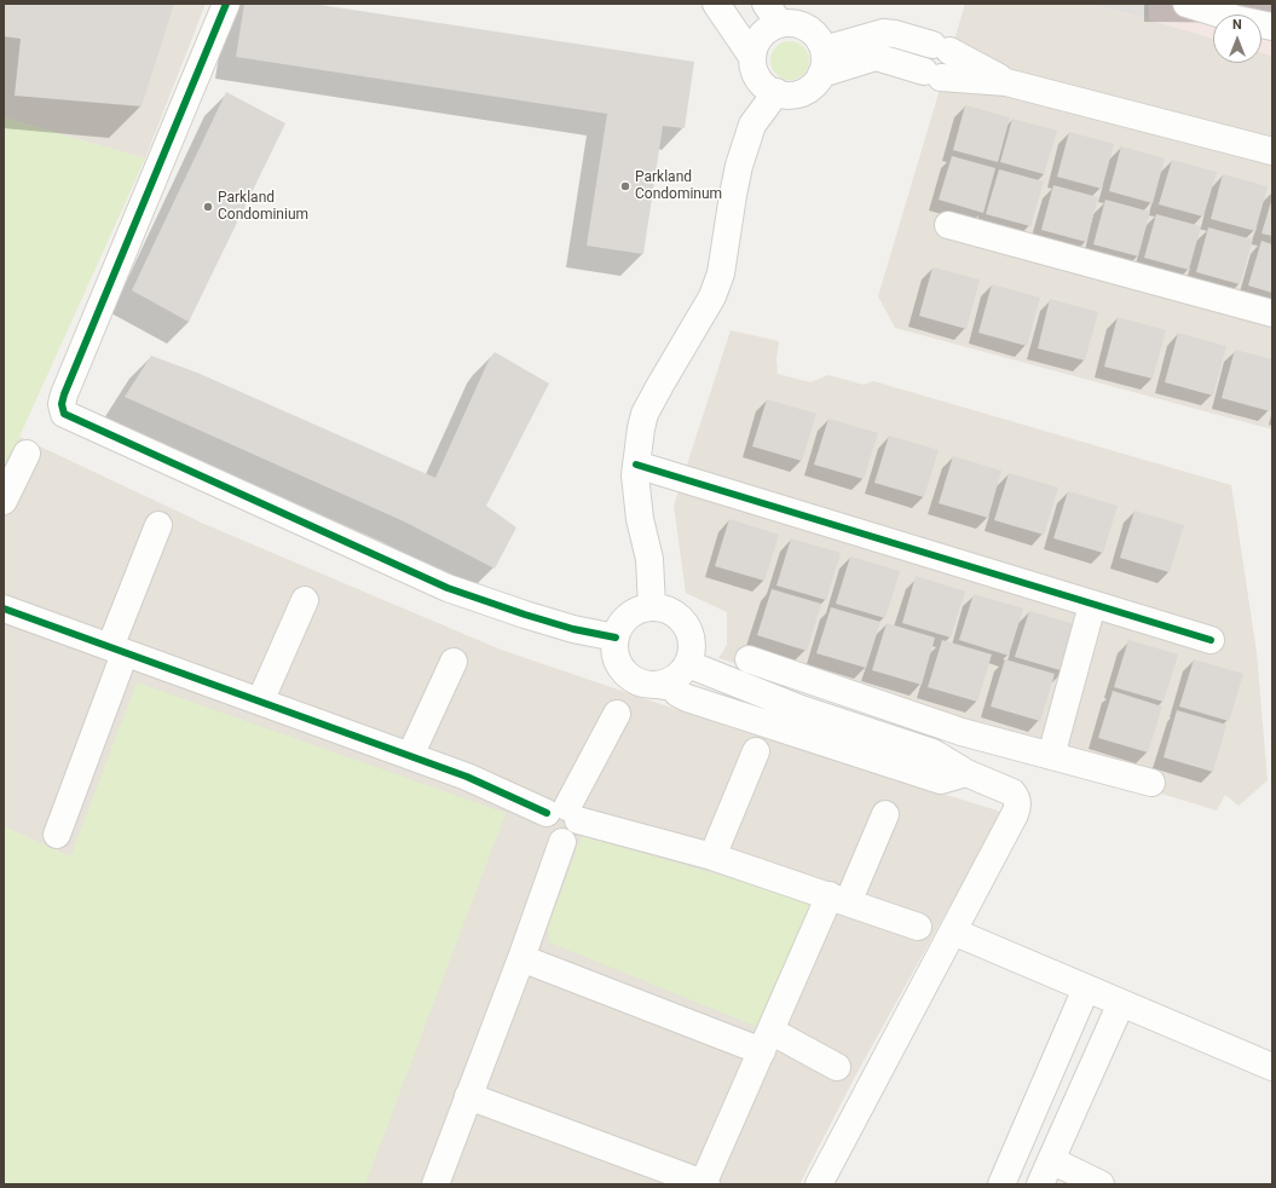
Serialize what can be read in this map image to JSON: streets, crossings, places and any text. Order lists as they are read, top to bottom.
{
  "places": ["Parkland Condominum", "Parkland Condominium"],
  "north": "top"
}
